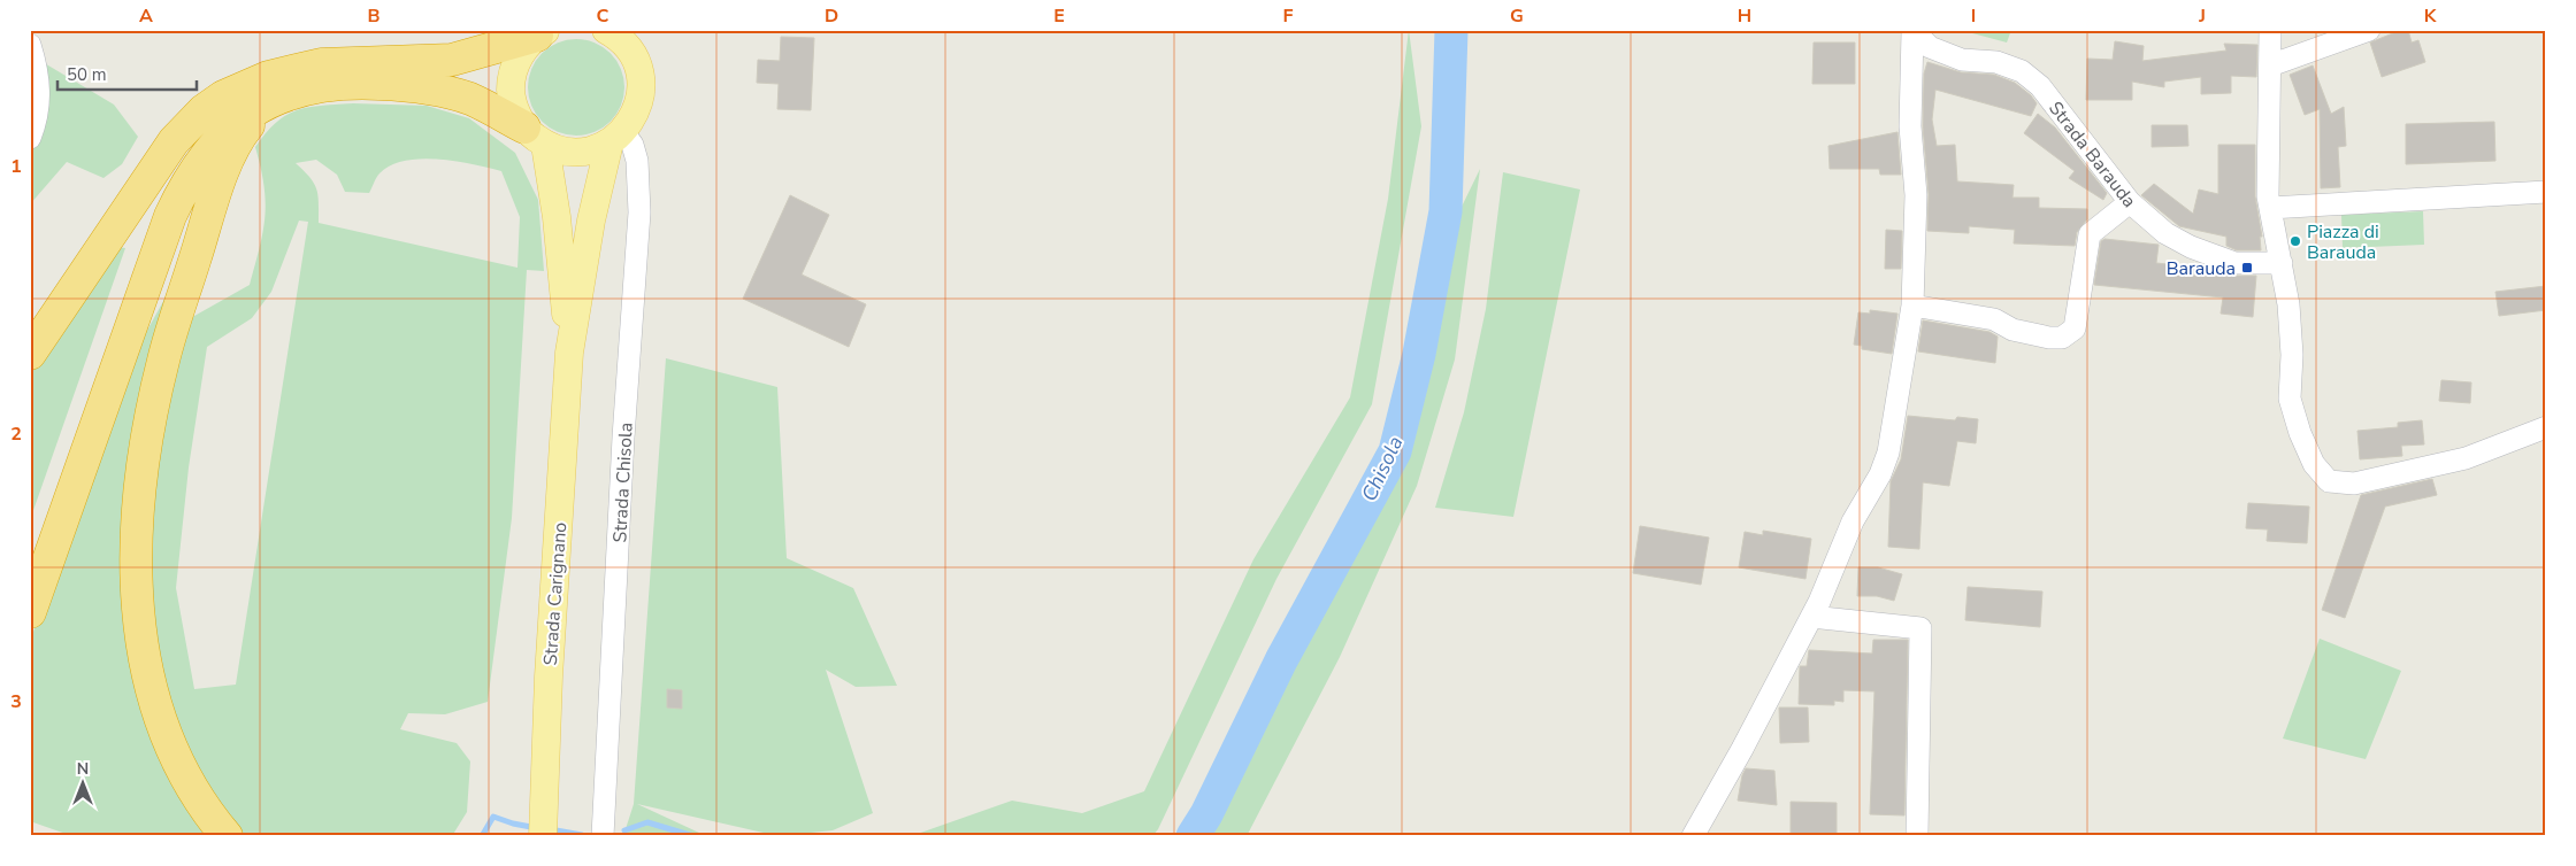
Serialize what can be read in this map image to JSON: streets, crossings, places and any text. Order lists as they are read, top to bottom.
{
  "streets": {
    "main road": ["Strada Carignano"],
    "street": ["Strada Barauda", "Strada Chisola"]
  },
  "water": ["Chisola"],
  "places": {
    "other": ["Piazza di Barauda"],
    "transit": ["Barauda"]
  },
  "scale_bar": "50 m",
  "north": "top",
  "grid": {
    "columns": [
      "A",
      "B",
      "C",
      "D",
      "E",
      "F",
      "G",
      "H",
      "I",
      "J",
      "K"
    ],
    "rows": ["1", "2", "3"]
  }
}
